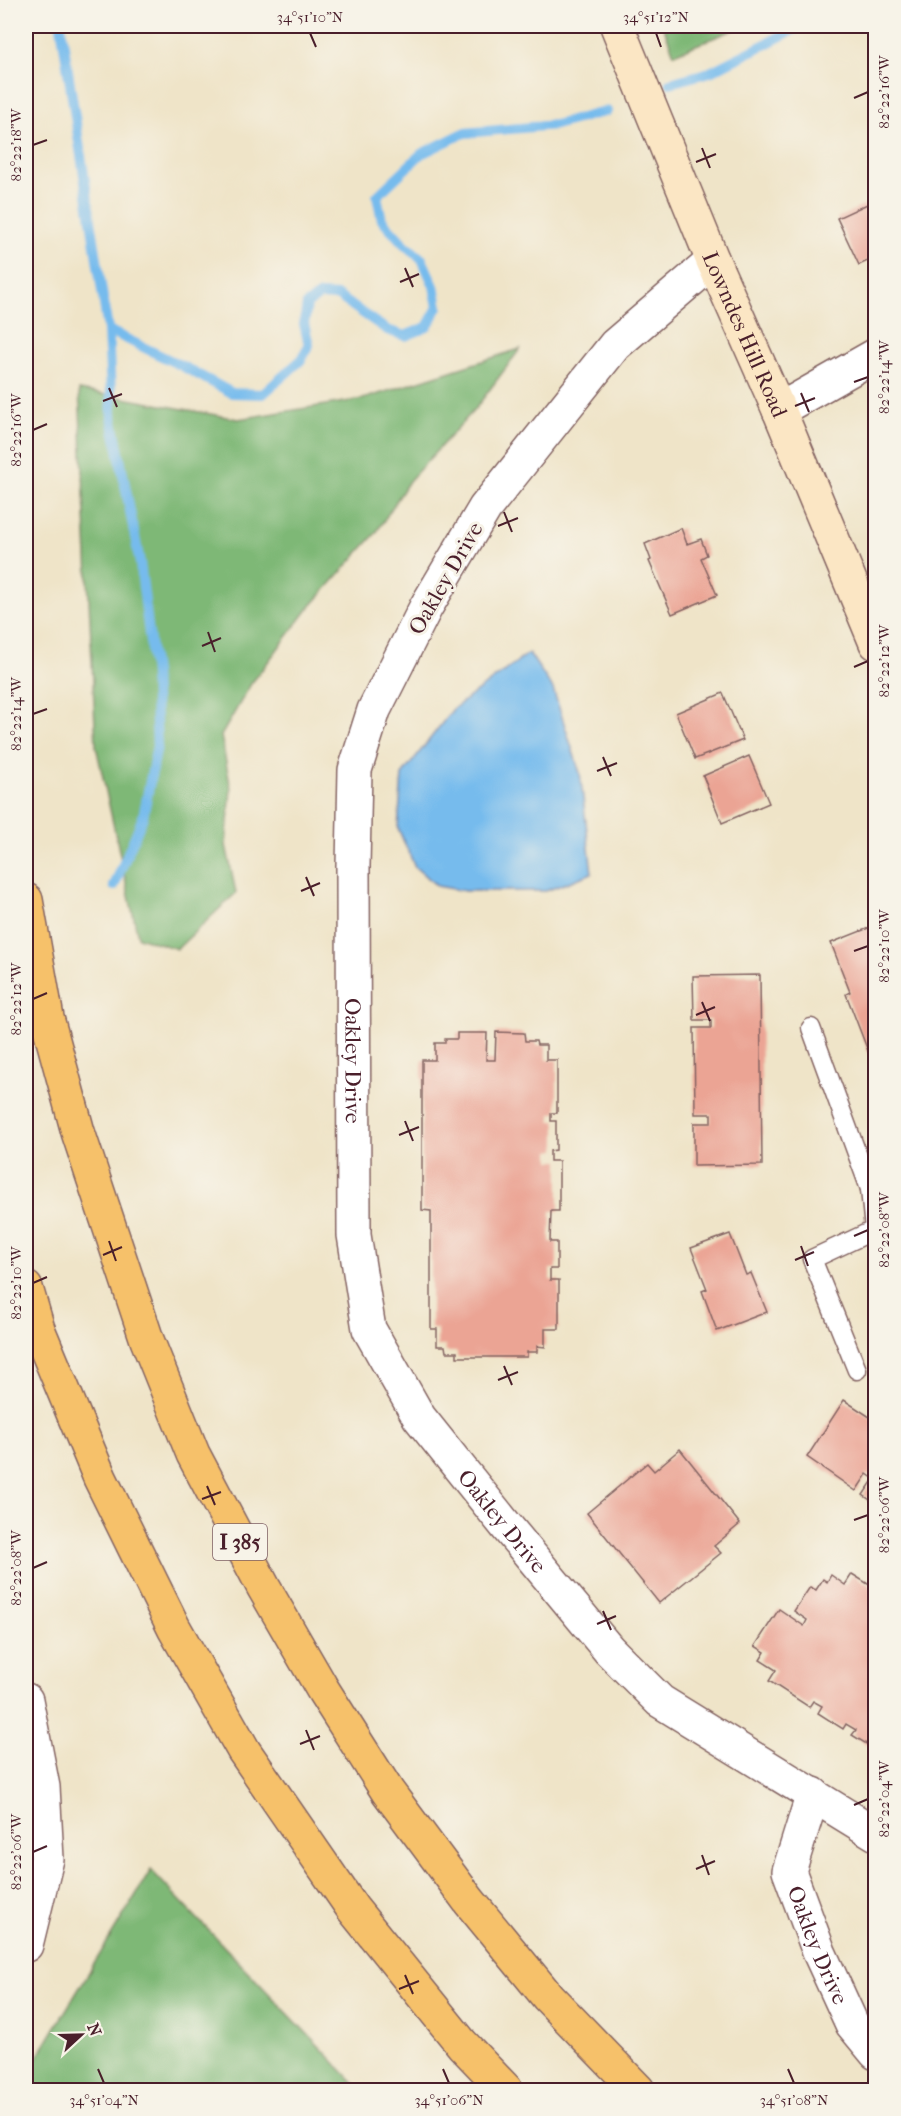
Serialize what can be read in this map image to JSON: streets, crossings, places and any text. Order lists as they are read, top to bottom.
{
  "streets": {
    "highway": ["I 385"],
    "street": ["Lowndes Hill Road", "Oakley Drive"]
  },
  "crossings": [
    ["Lowndes Hill Road", "Oakley Drive"]
  ],
  "north": "right",
  "coordinates": [
    "34°51'10\"N",
    "34°51'12\"N",
    "82°22'16\"W",
    "82°22'18\"W",
    "82°22'14\"W",
    "82°22'12\"W",
    "82°22'10\"W",
    "82°22'08\"W",
    "82°22'06\"W",
    "82°22'04\"W",
    "34°51'04\"N",
    "34°51'06\"N",
    "34°51'08\"N"
  ]
}
